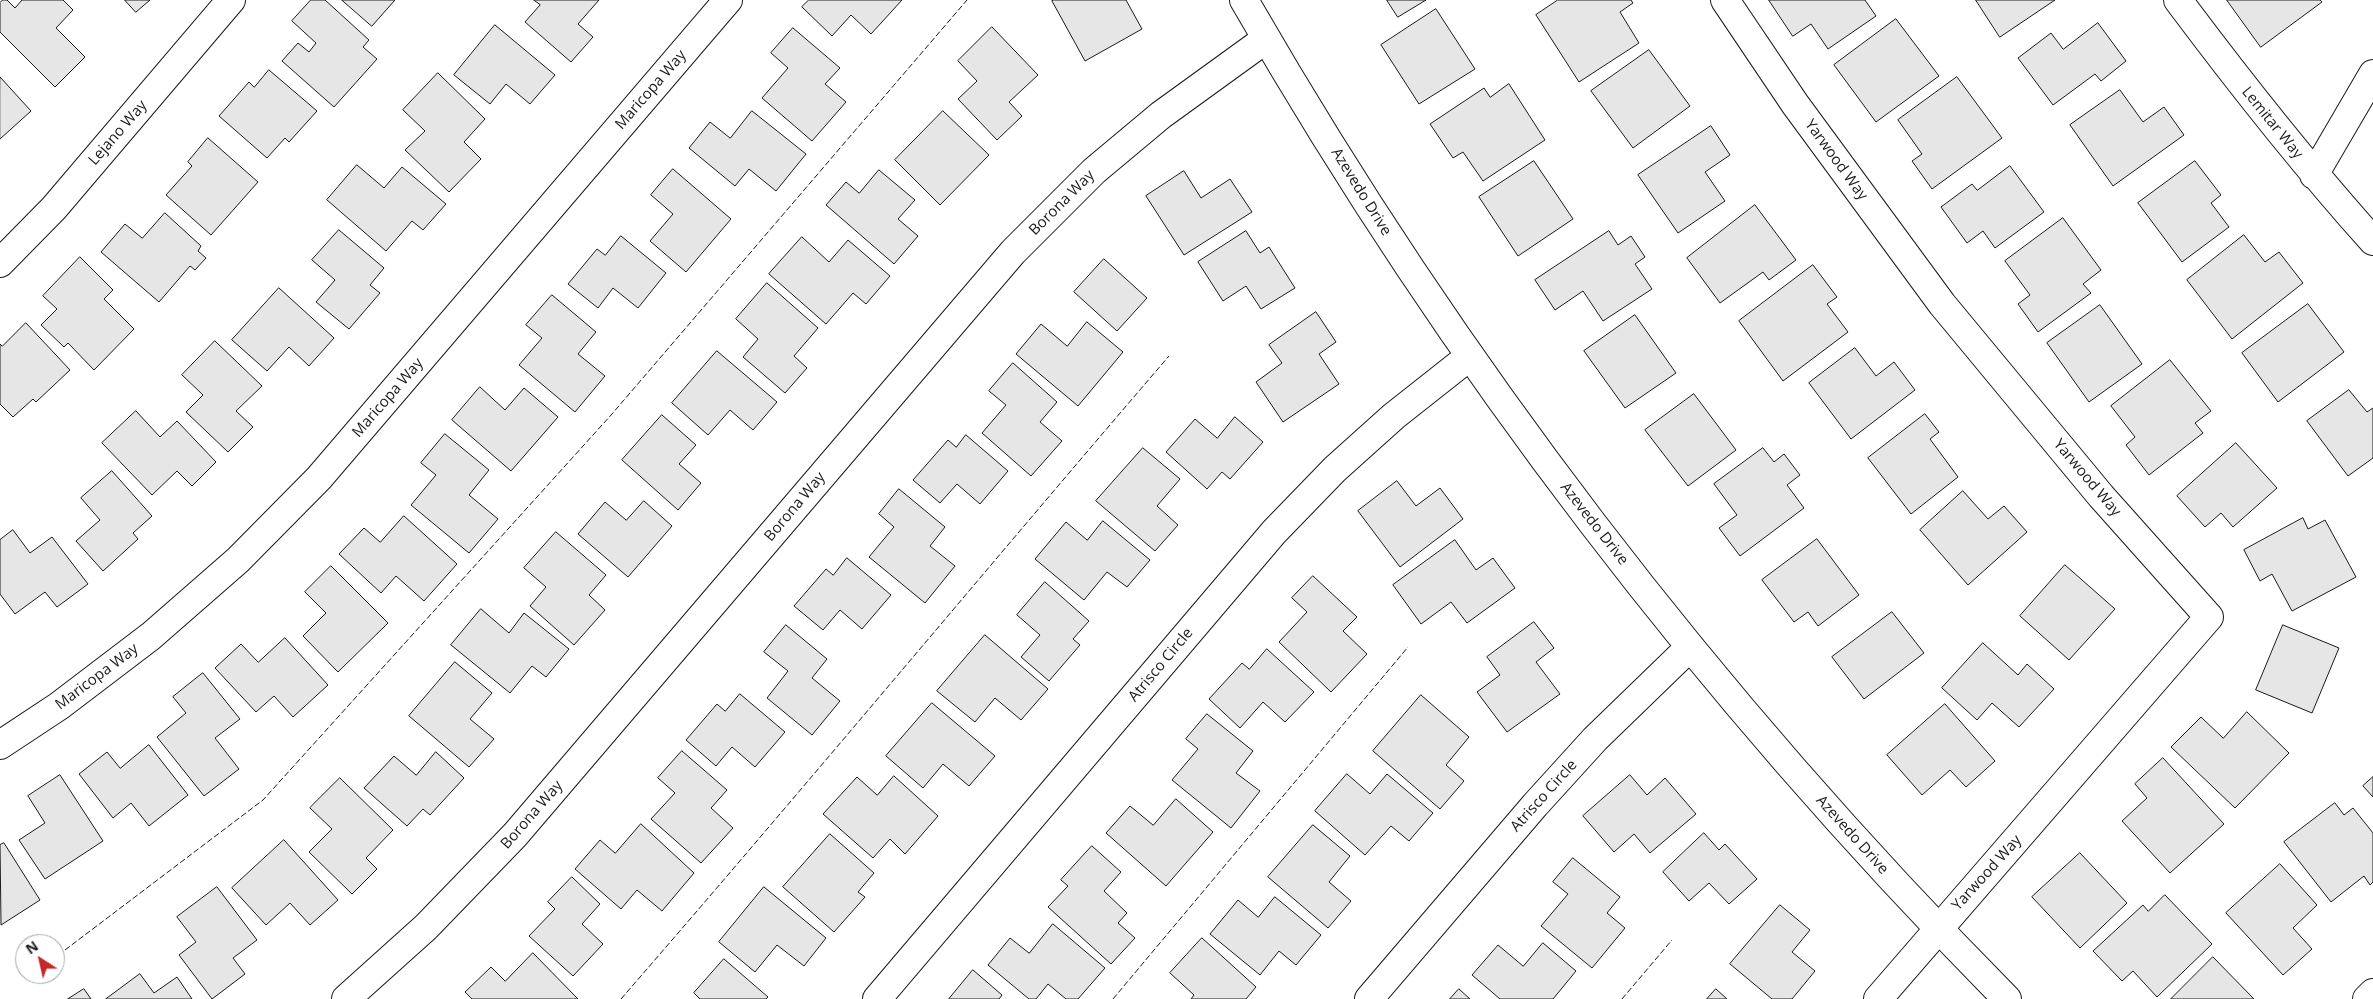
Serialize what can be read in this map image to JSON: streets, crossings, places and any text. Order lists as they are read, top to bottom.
{
  "streets": {
    "street": [
      "Maricopa Way",
      "Lemitar Way",
      "Lejano Way",
      "Yarwood Way",
      "Azevedo Drive",
      "Borona Way",
      "Atrisco Circle"
    ]
  },
  "crossings": [
    ["Yarwood Way", "Azevedo Drive"],
    ["Azevedo Drive", "Borona Way"],
    ["Azevedo Drive", "Atrisco Circle"]
  ],
  "north": "top left"
}
